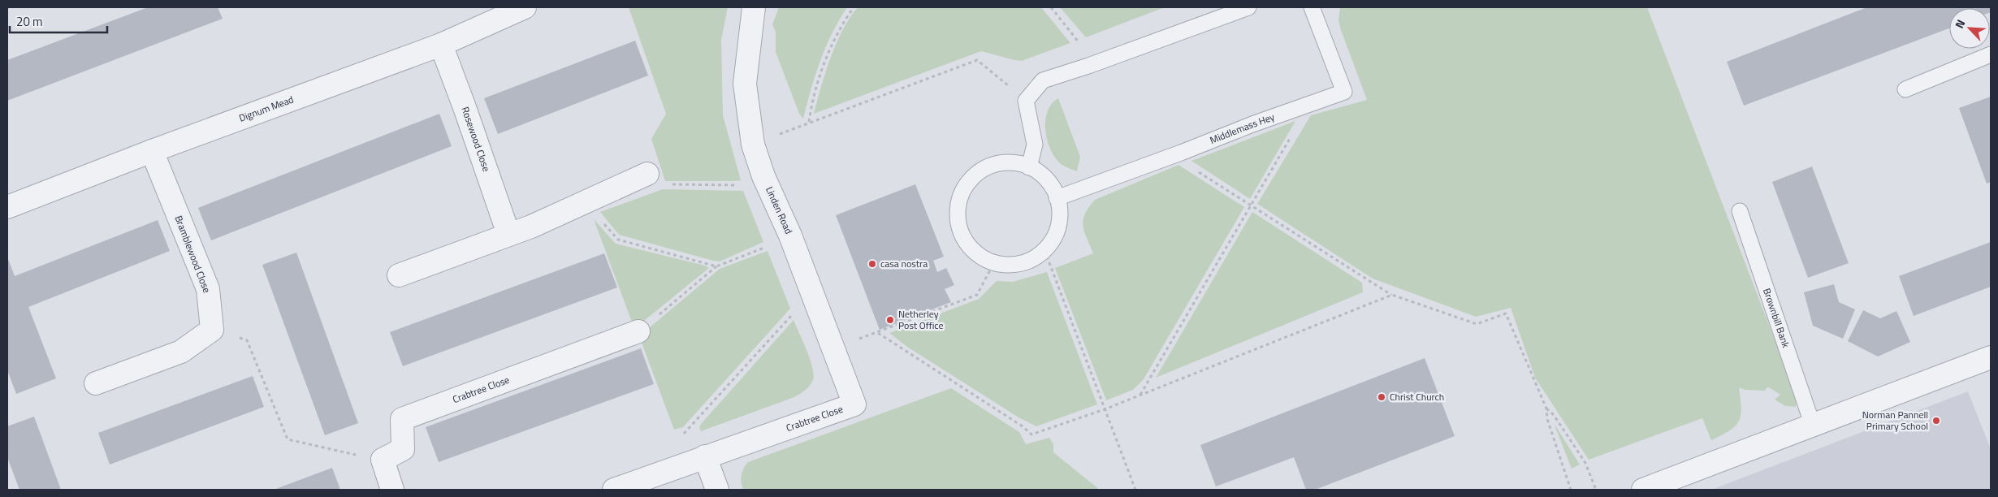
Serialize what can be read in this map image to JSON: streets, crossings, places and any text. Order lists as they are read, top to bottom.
{
  "streets": {
    "street": [
      "Dignum Mead",
      "Rosewood Close",
      "Linden Road",
      "Bramblewood Close",
      "Crabtree Close"
    ],
    "lane": ["Middlemass Hey", "Brownbill Bank"]
  },
  "crossings": [
    ["Dignum Mead", "Rosewood Close"],
    ["Dignum Mead", "Bramblewood Close"],
    ["Linden Road", "Crabtree Close"]
  ],
  "places": [
    "casa nostra",
    "Netherley Post Office",
    "Christ Church",
    "Norman Pannell Primary School"
  ],
  "scale_bar": "20 m",
  "north": "top left"
}
